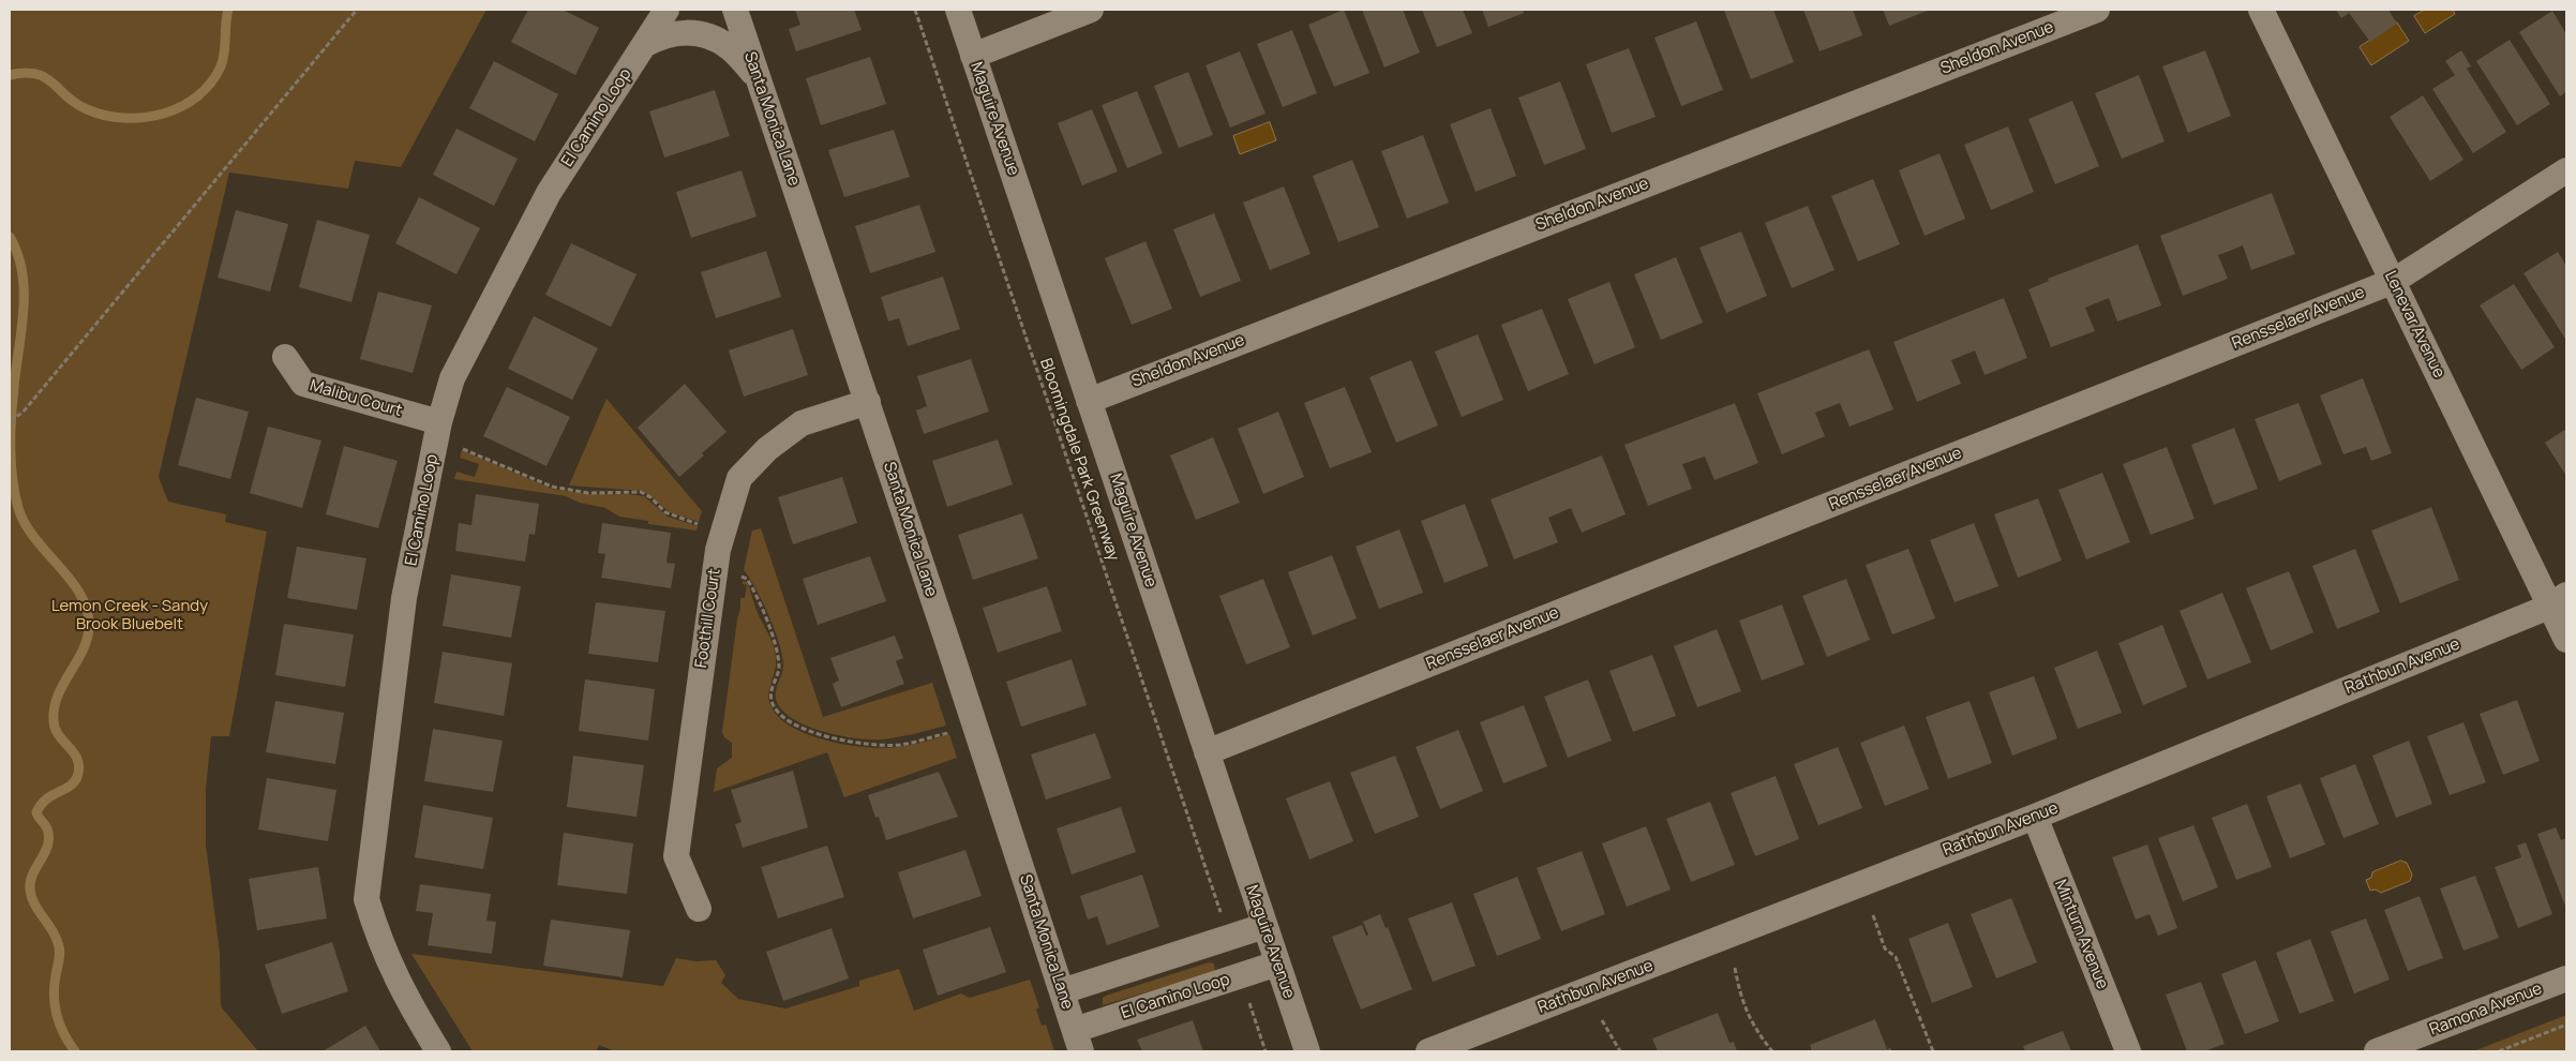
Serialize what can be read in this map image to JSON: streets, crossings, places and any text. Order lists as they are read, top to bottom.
{
  "streets": {
    "street": [
      "Sheldon Avenue",
      "El Camino Loop",
      "Santa Monica Lane",
      "Maguire Avenue",
      "Rensselaer Avenue",
      "Lenevar Avenue",
      "Malibu Court",
      "Foothill Court",
      "Rathbun Avenue",
      "Minturn Avenue",
      "Ramona Avenue"
    ],
    "path": ["Bloomingdale Park Greenway"]
  },
  "crossings": [
    ["Sheldon Avenue", "Maguire Avenue"],
    ["El Camino Loop", "Santa Monica Lane"],
    ["El Camino Loop", "Maguire Avenue"],
    ["El Camino Loop", "Malibu Court"],
    ["Santa Monica Lane", "Foothill Court"],
    ["Maguire Avenue", "Rensselaer Avenue"],
    ["Rensselaer Avenue", "Lenevar Avenue"],
    ["Lenevar Avenue", "Rathbun Avenue"],
    ["Rathbun Avenue", "Minturn Avenue"]
  ],
  "parks": ["Lemon Creek - Sandy Brook Bluebelt"]
}
